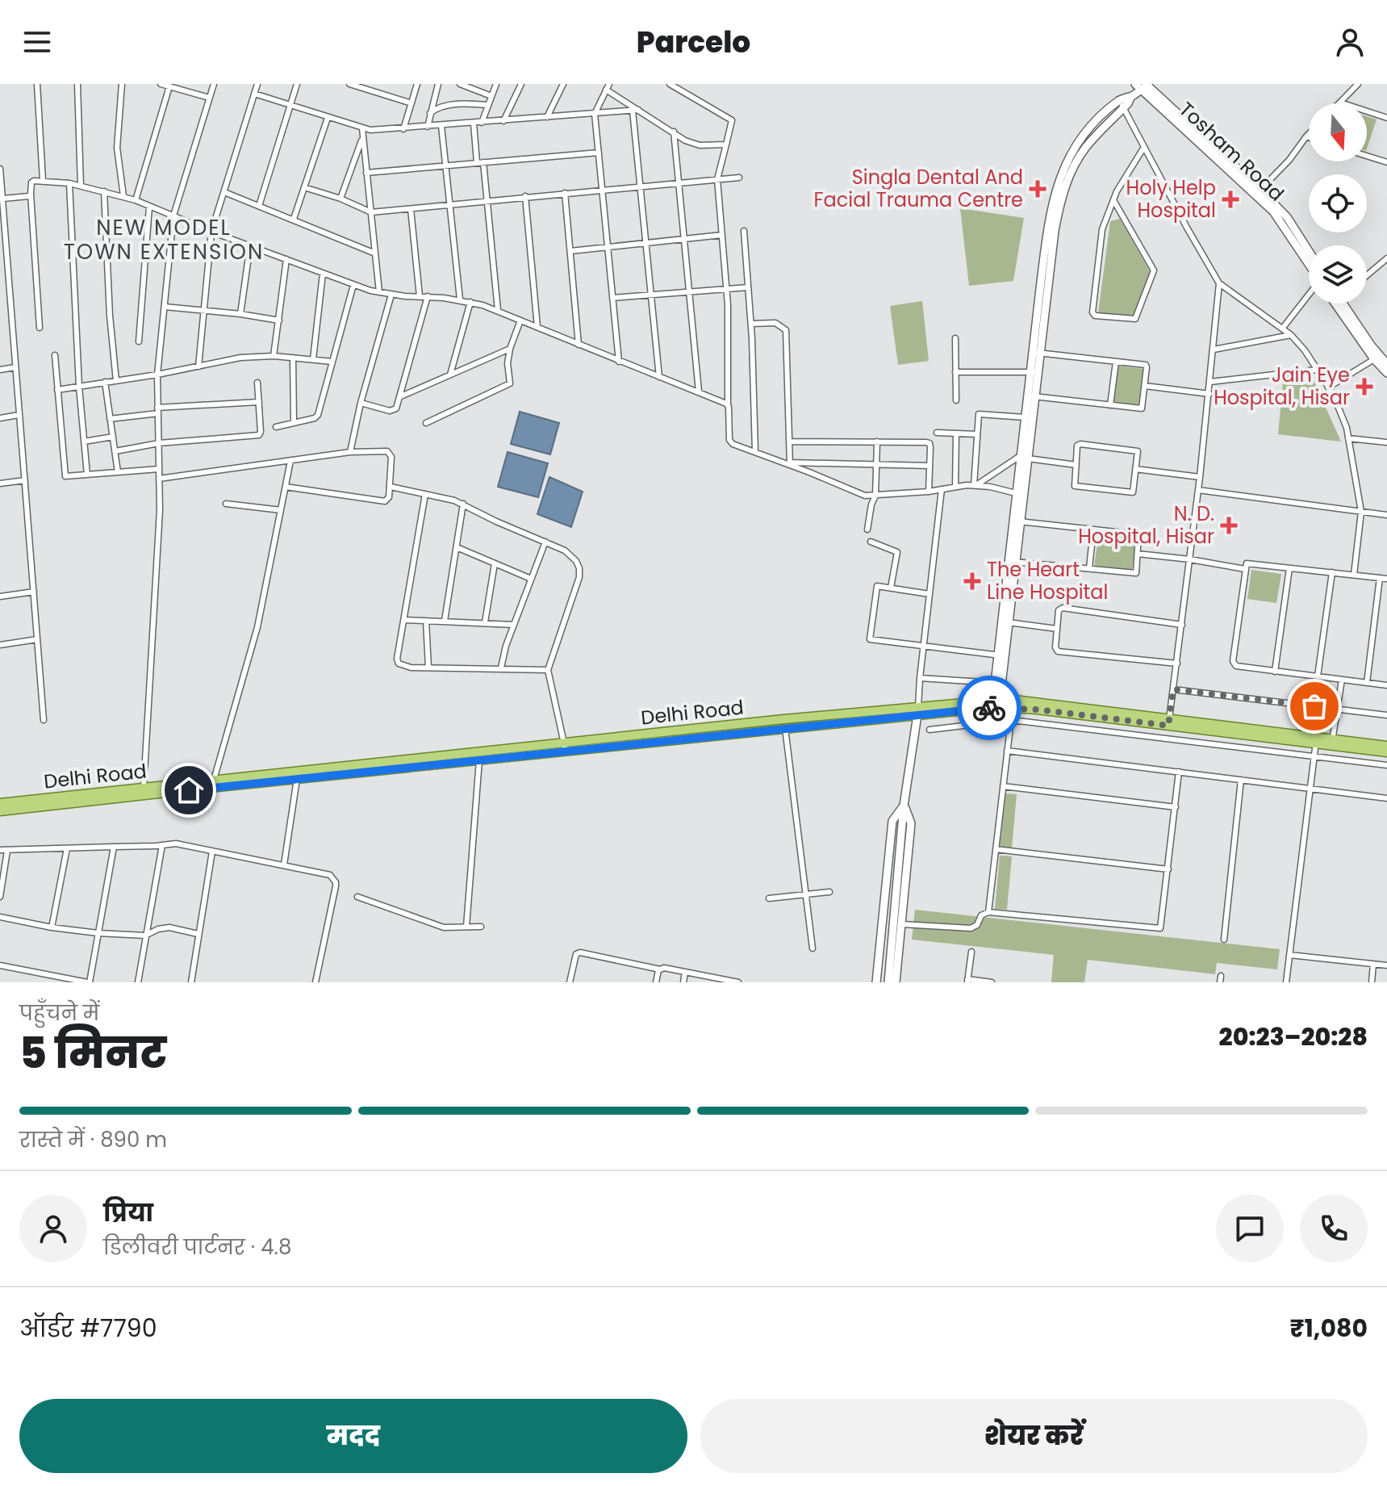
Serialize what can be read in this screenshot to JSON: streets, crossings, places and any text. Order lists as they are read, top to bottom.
{
  "streets": {
    "main road": ["Tosham Road", "Delhi Road"]
  },
  "districts": ["NEW MODEL TOWN EXTENSION"],
  "places": {
    "health": [
      "Singla Dental And Facial Trauma Centre",
      "Holy Help Hospital",
      "Jain Eye Hospital, Hisar",
      "N. D. Hospital, Hisar",
      "The Heart Line Hospital"
    ]
  },
  "north": "bottom",
  "page": {
    "header": "Parcelo",
    "heading": ["5 मिनट", "पहुँचने में", "20:23–20:28"],
    "panel": [
      "प्रिया",
      "डिलीवरी पार्टनर · 4.8",
      "ऑर्डर #7790",
      "₹1,080"
    ],
    "bar": "रास्ते में · 890 m",
    "buttons": ["मदद", "शेयर करें"]
  }
}
